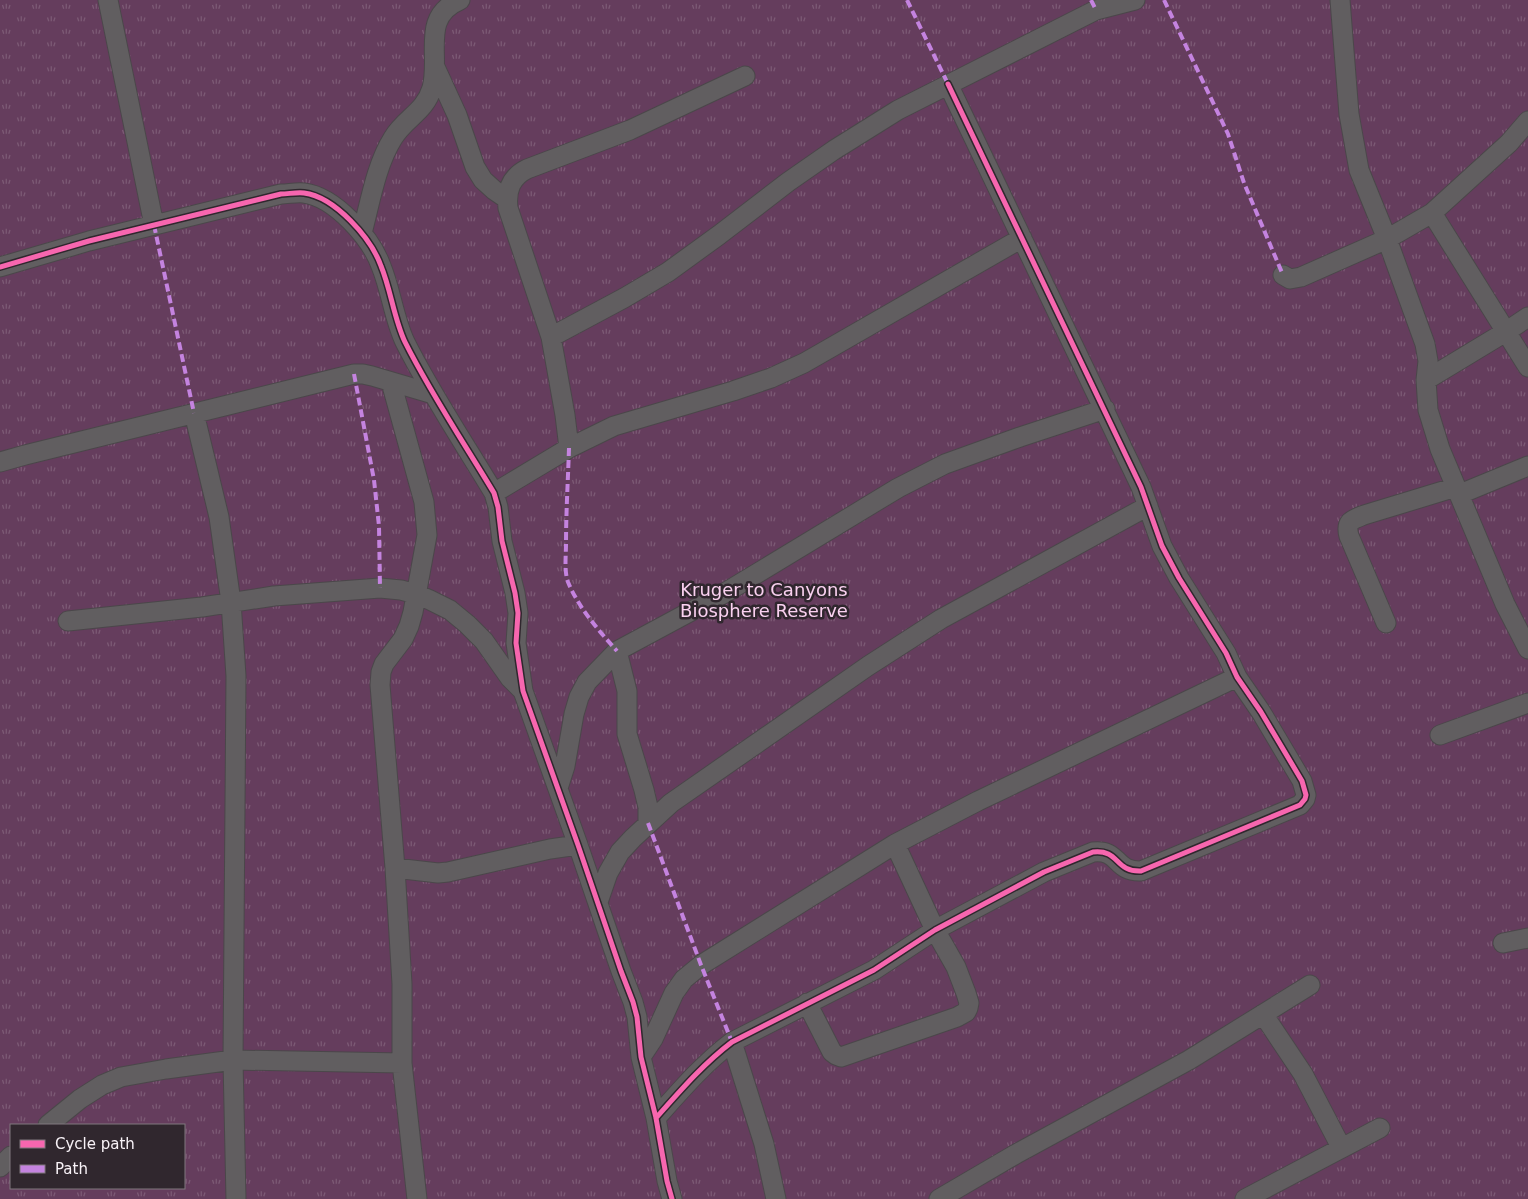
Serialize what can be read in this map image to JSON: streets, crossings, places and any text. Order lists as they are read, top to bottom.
{
  "parks": ["Kruger to Canyons Biosphere Reserve"],
  "legend": ["Cycle path", "Path"]
}
